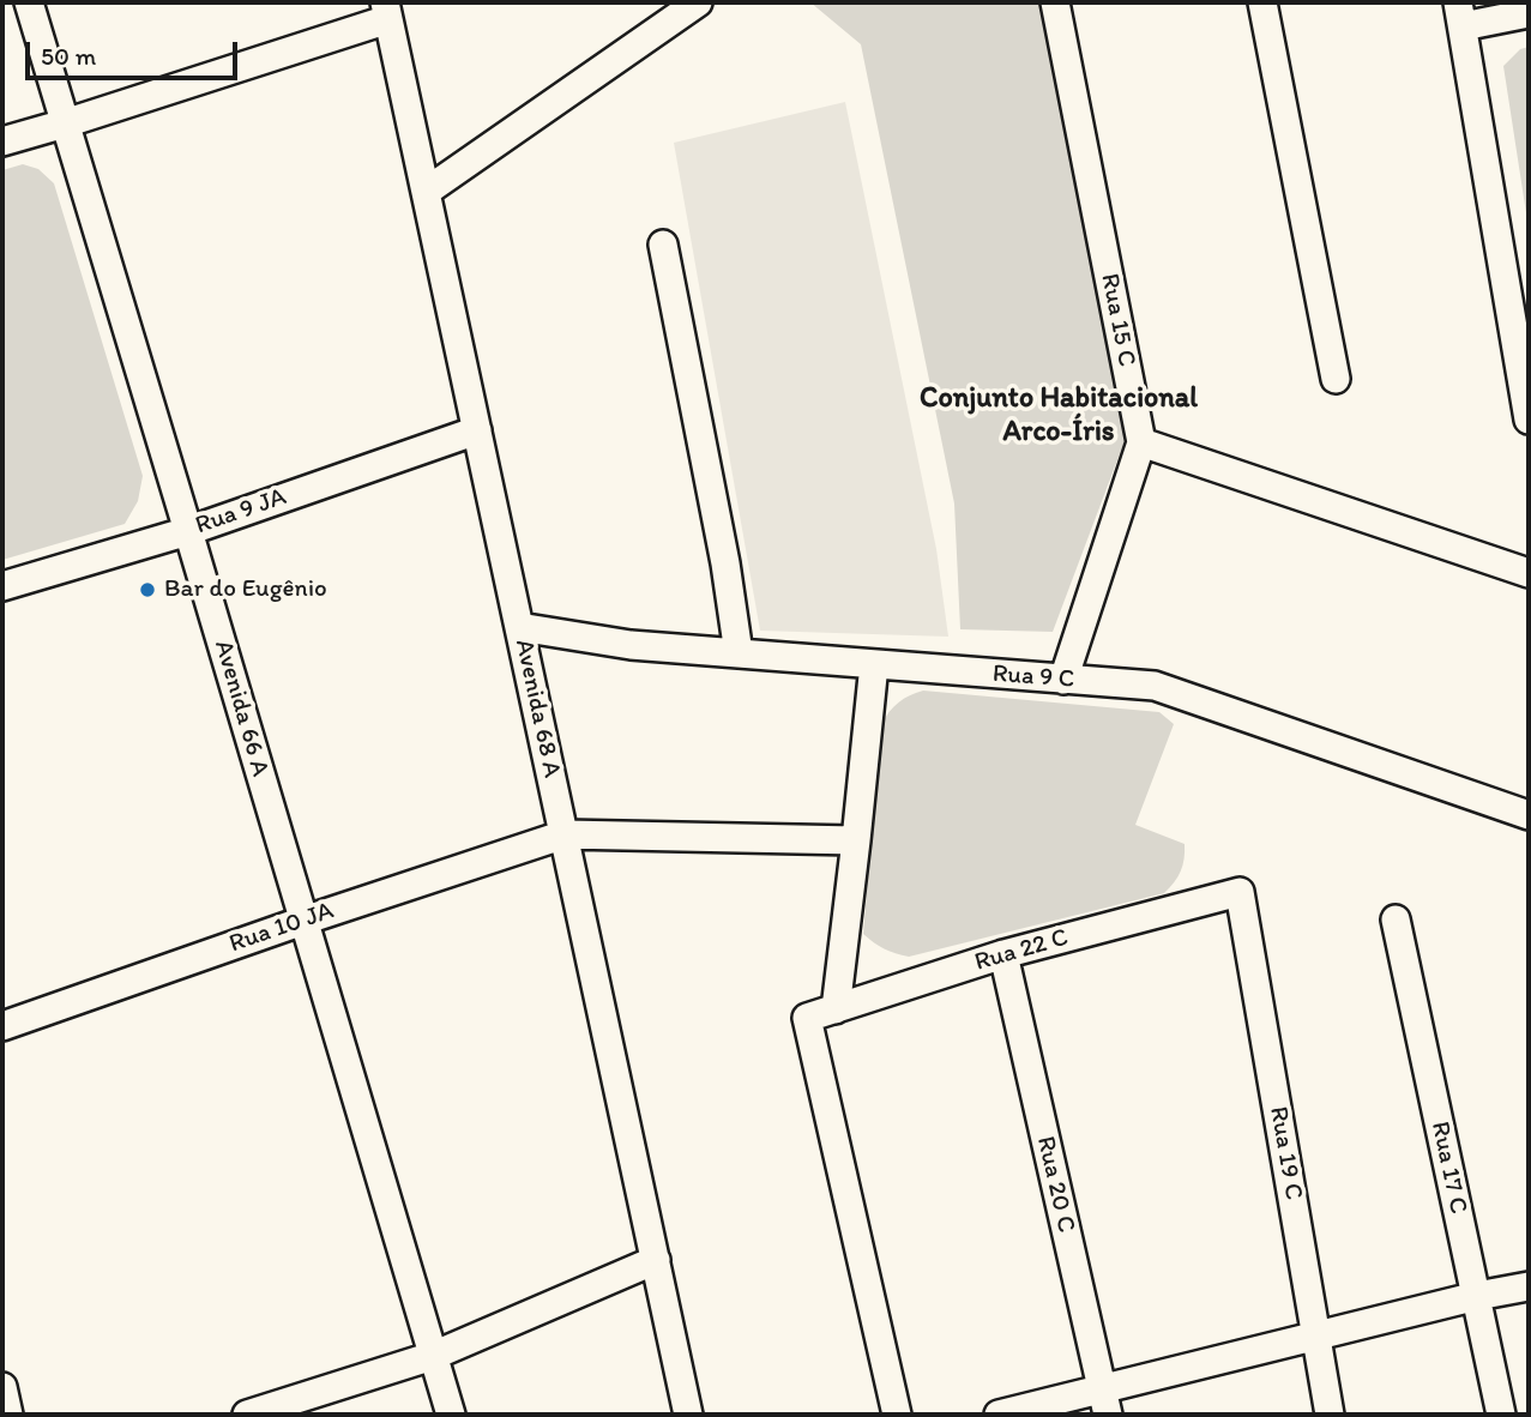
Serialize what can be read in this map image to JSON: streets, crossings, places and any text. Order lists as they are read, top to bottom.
{
  "streets": {
    "street": [
      "Rua 15 C",
      "Rua 9 JA",
      "Rua 9 C",
      "Avenida 66 A",
      "Avenida 68 A",
      "Rua 10 JA",
      "Rua 22 C",
      "Rua 19 C",
      "Rua 17 C",
      "Rua 20 C"
    ]
  },
  "crossings": [
    ["Rua 15 C", "Rua 9 C"],
    ["Rua 9 JA", "Avenida 66 A"],
    ["Rua 9 JA", "Avenida 68 A"],
    ["Rua 9 C", "Avenida 68 A"],
    ["Avenida 66 A", "Rua 10 JA"],
    ["Avenida 68 A", "Rua 10 JA"],
    ["Rua 22 C", "Rua 19 C"],
    ["Rua 22 C", "Rua 20 C"]
  ],
  "districts": ["Conjunto Habitacional Arco-Íris"],
  "places": ["Bar do Eugênio"],
  "scale_bar": "50 m"
}
